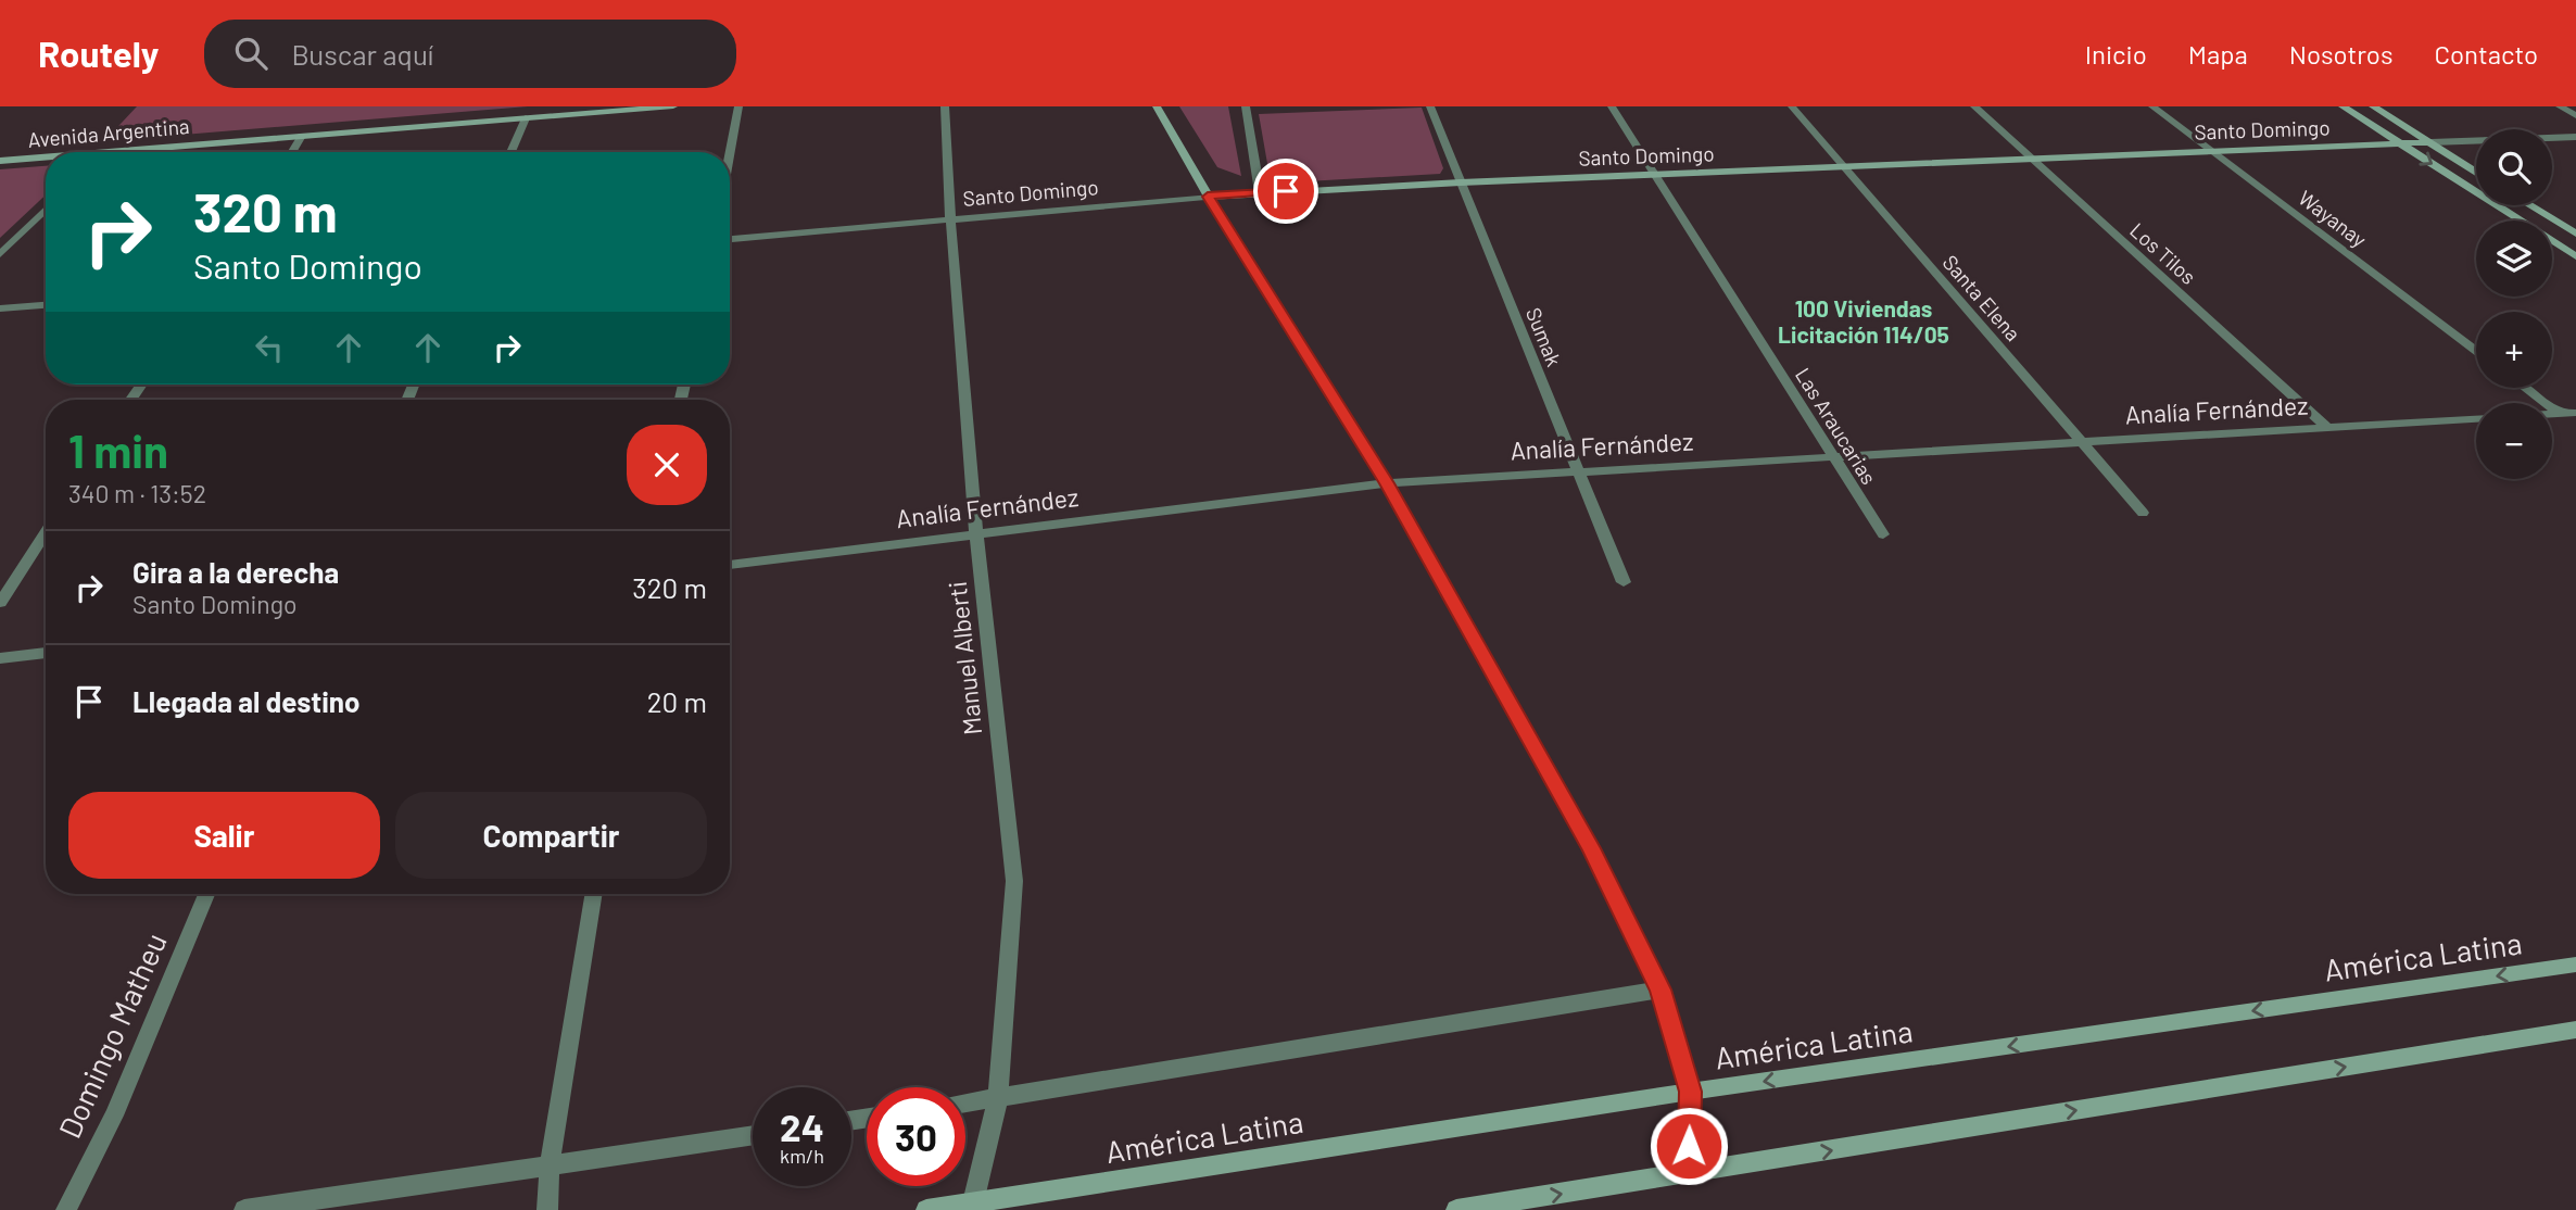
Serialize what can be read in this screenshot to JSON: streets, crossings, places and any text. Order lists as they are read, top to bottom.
{
  "streets": {
    "street": [
      "Santo Domingo",
      "Avenida Argentina",
      "Wayanay",
      "Los Tilos",
      "Santa Elena",
      "Sumak",
      "Analía Fernández",
      "Las Araucarias",
      "Manuel Alberti",
      "América Latina",
      "Domingo Matheu"
    ]
  },
  "crossings": [
    ["Santo Domingo", "Wayanay"],
    ["Santo Domingo", "Los Tilos"],
    ["Santo Domingo", "Santa Elena"],
    ["Santo Domingo", "Sumak"],
    ["Santo Domingo", "Las Araucarias"],
    ["Santo Domingo", "Manuel Alberti"],
    ["Los Tilos", "Analía Fernández"],
    ["Santa Elena", "Analía Fernández"],
    ["Sumak", "Analía Fernández"],
    ["Analía Fernández", "Las Araucarias"],
    ["Analía Fernández", "Manuel Alberti"],
    ["Manuel Alberti", "América Latina"]
  ],
  "districts": ["100 Viviendas Licitación 114/05"],
  "page": {
    "header": "Routely",
    "search": "Buscar aquí",
    "nav": [
      "Inicio",
      "Mapa",
      "Nosotros",
      "Contacto"
    ],
    "map_buttons": ["+", "−"],
    "turn": ["320 m", "Santo Domingo"],
    "heading": ["1 min", "340 m · 13:52"],
    "list": [
      {
        "name": "Gira a la derecha",
        "note": "Santo Domingo",
        "value": "320 m"
      },
      {
        "name": "Llegada al destino",
        "value": "20 m"
      }
    ],
    "buttons": ["Salir", "Compartir"],
    "speed": "24 km/h",
    "limit": "30"
  }
}
